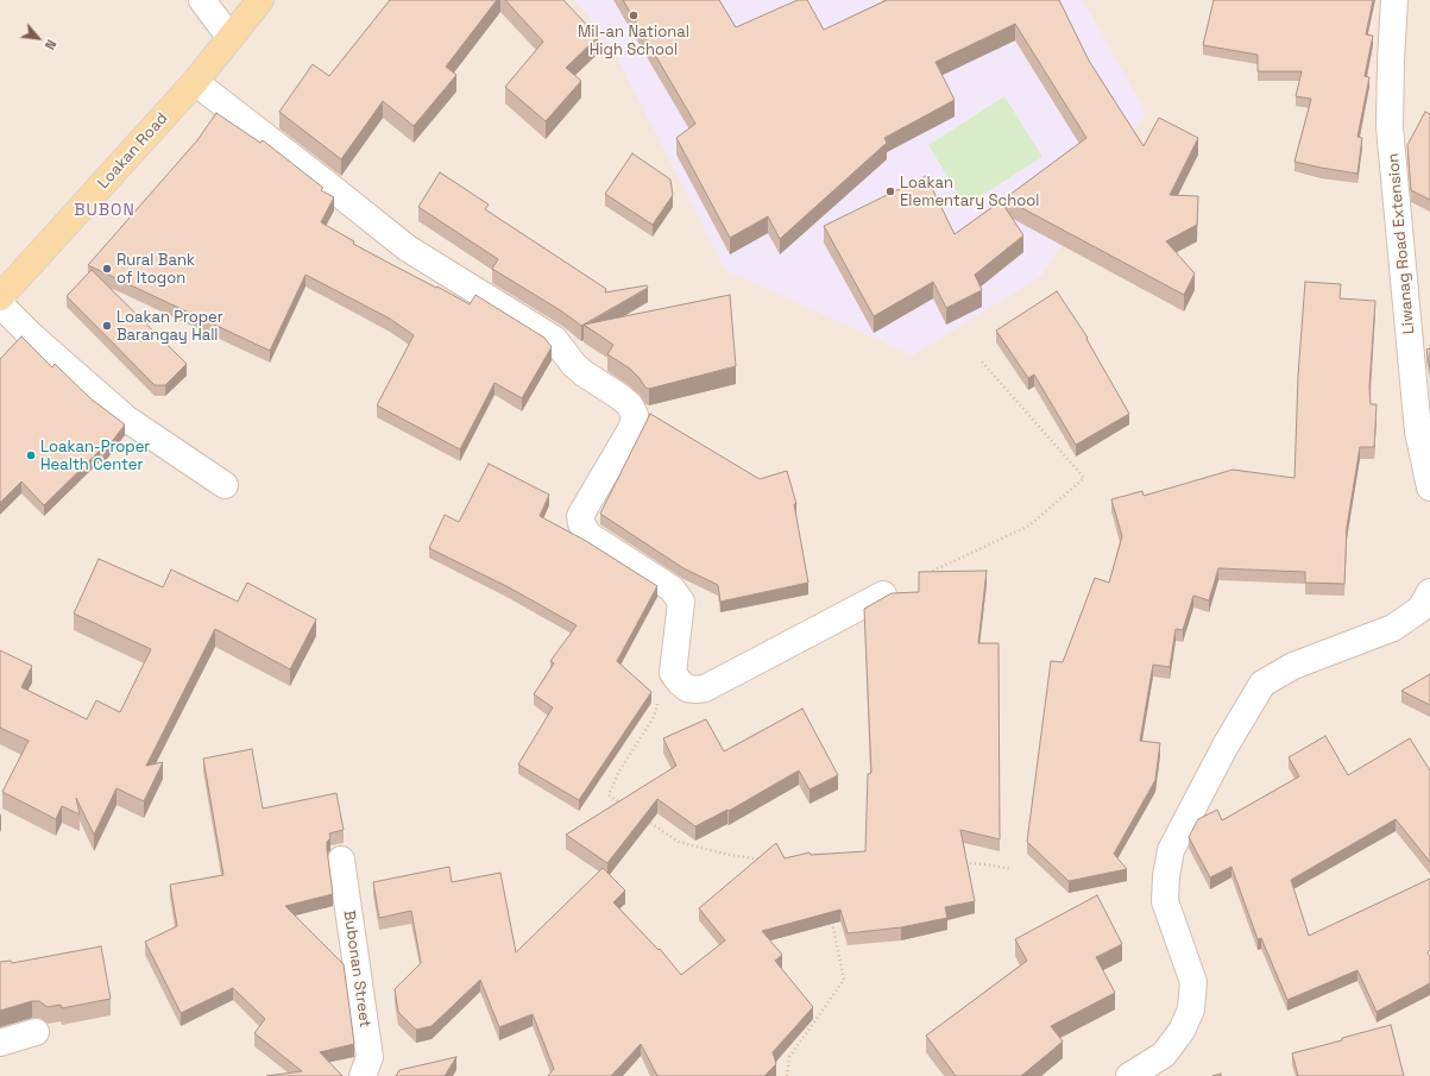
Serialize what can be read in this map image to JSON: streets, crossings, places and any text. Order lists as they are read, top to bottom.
{
  "streets": {
    "main road": ["Loakan Road"],
    "street": ["Liwanag Road Extension", "Bubonan Street"]
  },
  "districts": ["BUBON"],
  "places": [
    "Mil-an National High School",
    "Loakan Elementary School",
    "Rural Bank of Itogon",
    "Loakan Proper Barangay Hall",
    "Loakan-Proper Health Center"
  ],
  "north": "bottom right"
}
